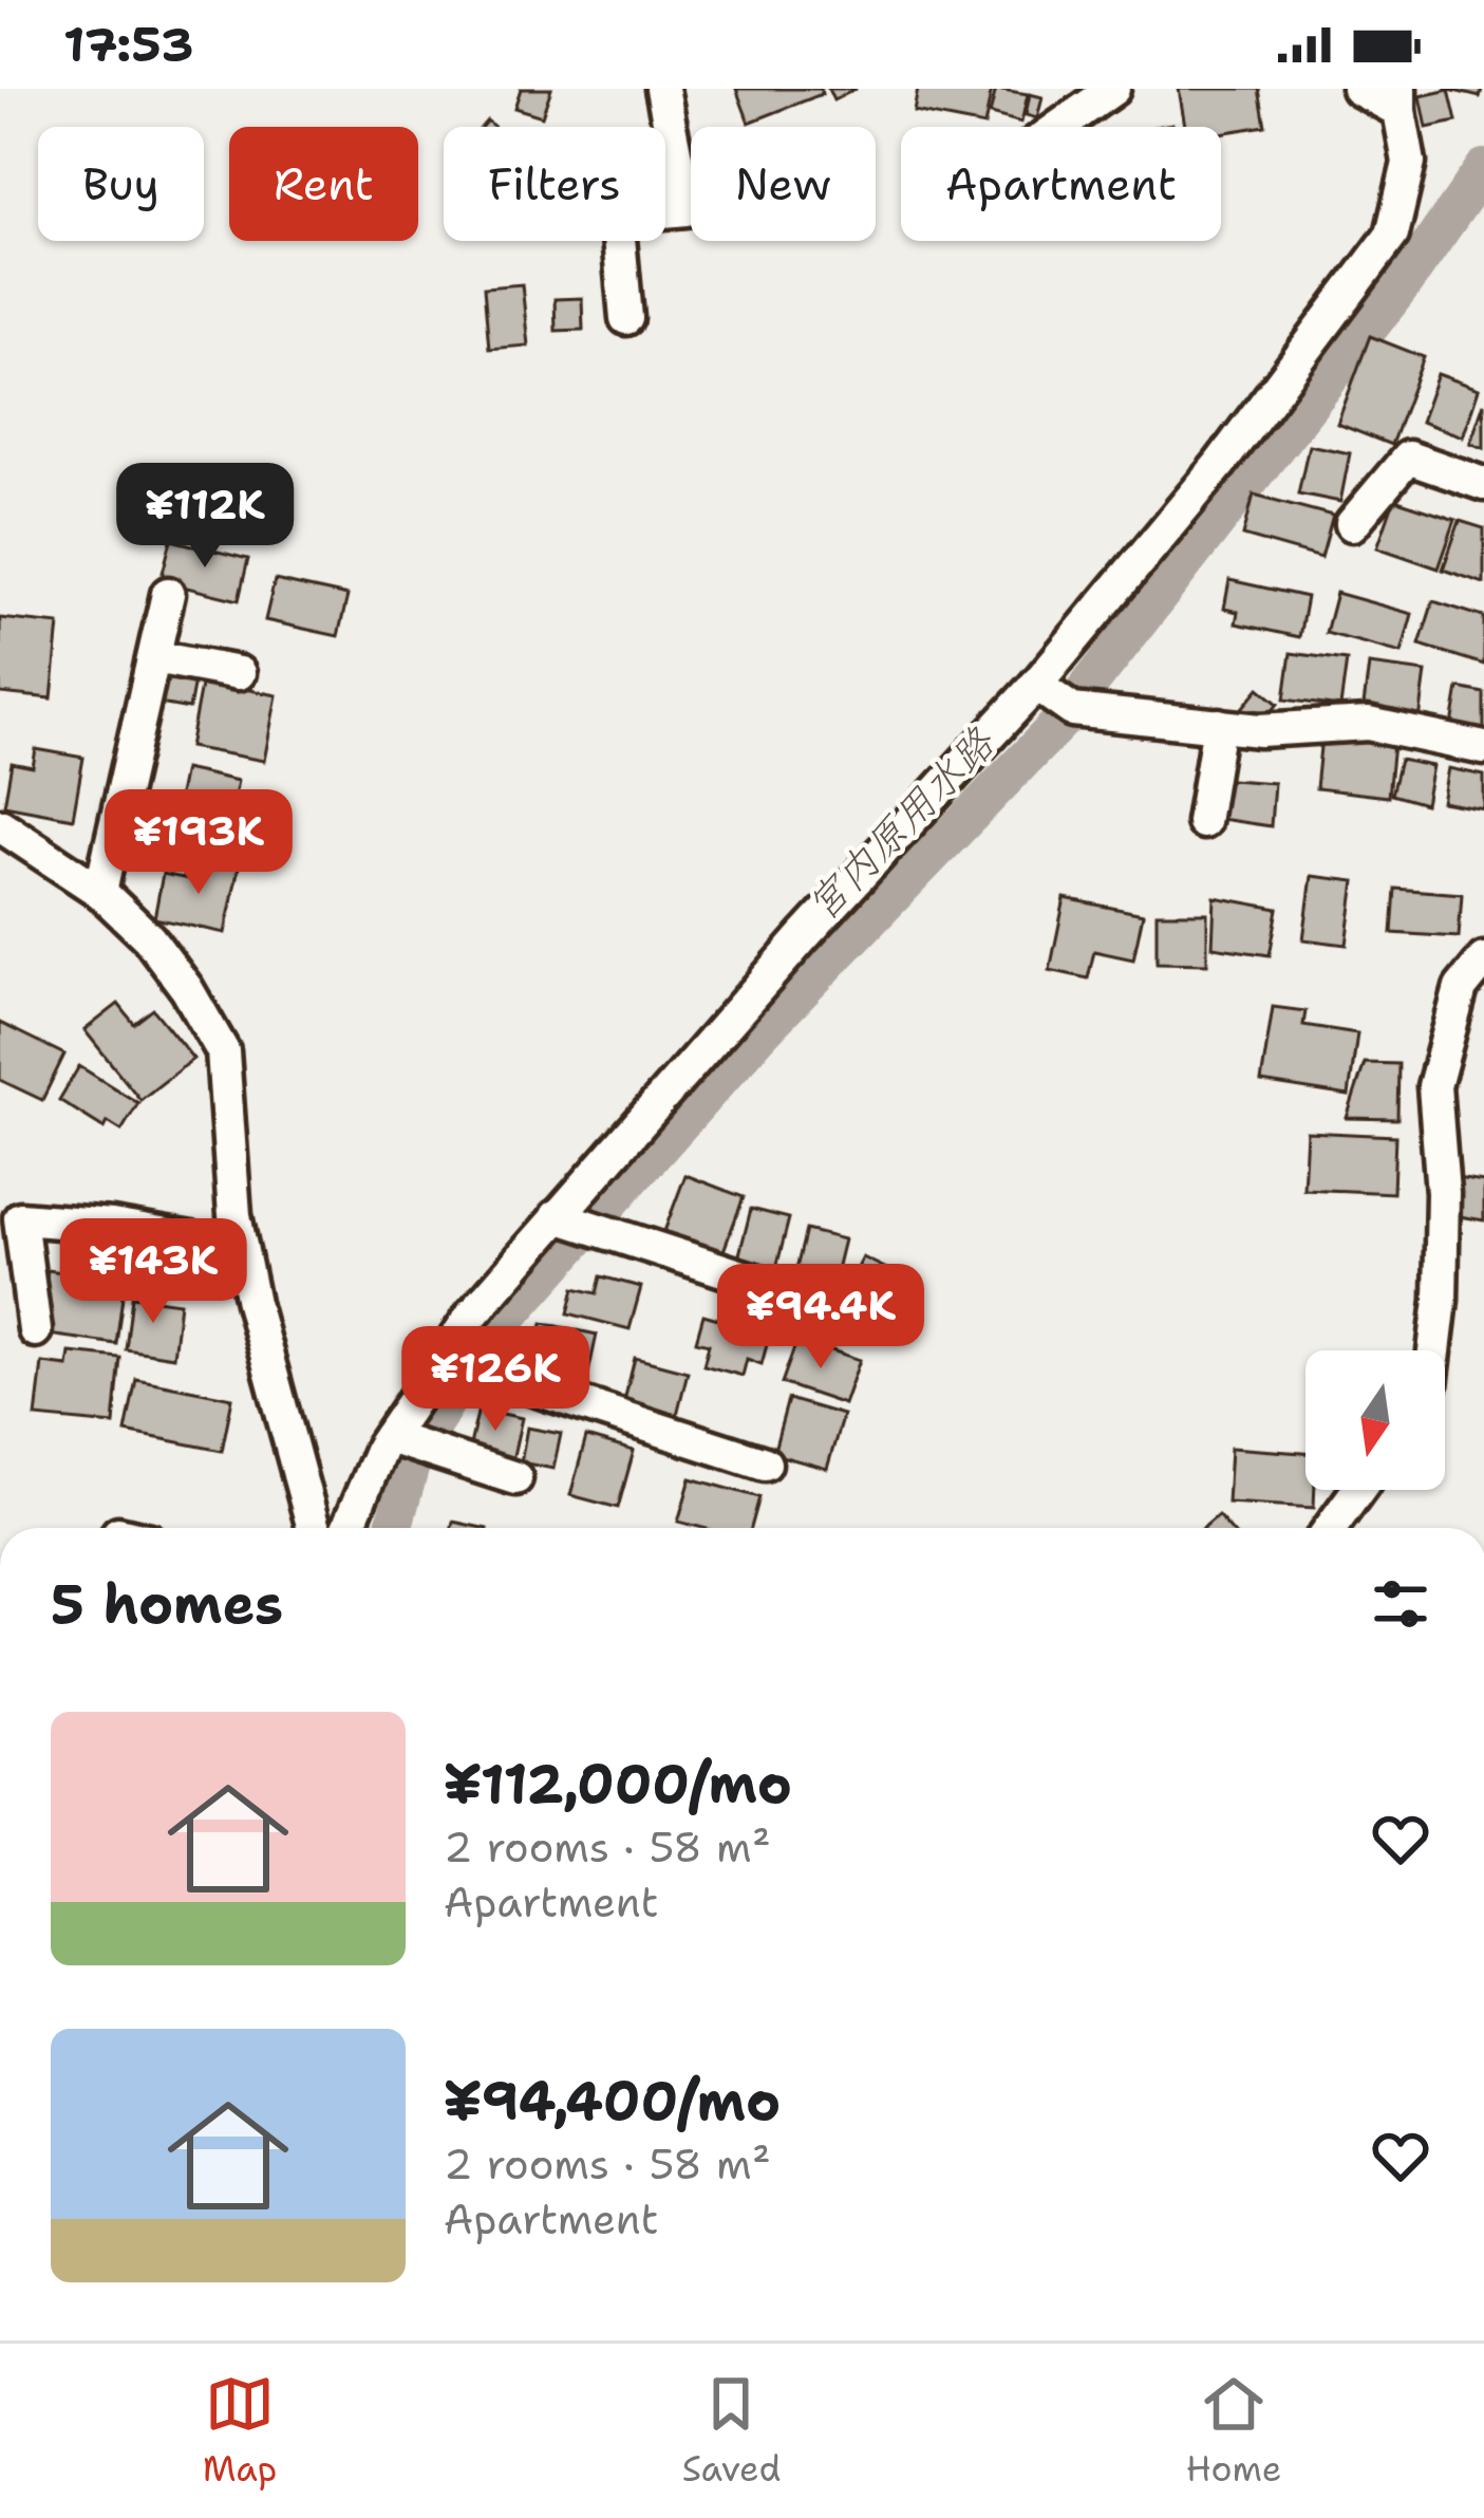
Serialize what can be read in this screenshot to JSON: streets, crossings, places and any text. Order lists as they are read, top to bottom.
{
  "water": ["宮内原用水路"],
  "north": "bottom",
  "page": {
    "status": "17:53",
    "chip": [
      "Buy",
      "Rent",
      "Filters",
      "New",
      "Apartment"
    ],
    "price": [
      "¥112K",
      "¥193K",
      "¥143K",
      "¥94.4K",
      "¥126K"
    ],
    "heading": "5 homes",
    "list": [
      {
        "name": "¥112,000/mo",
        "note": "2 rooms · 58 m² · Apartment"
      },
      {
        "name": "¥94,400/mo",
        "note": "2 rooms · 58 m² · Apartment"
      }
    ],
    "tabs": ["Map", "Saved", "Home"]
  }
}
